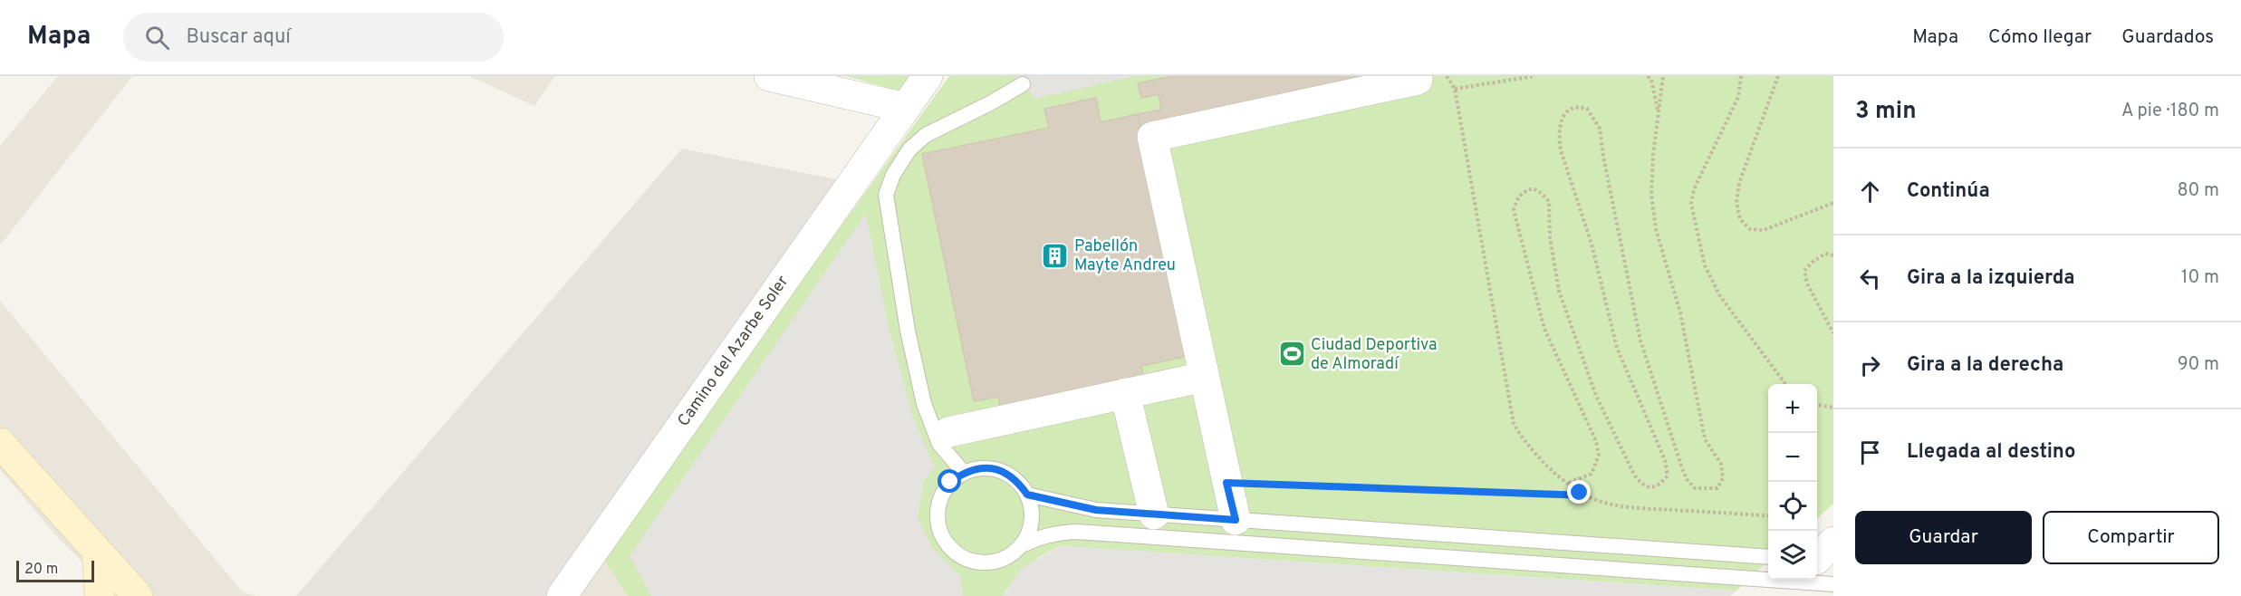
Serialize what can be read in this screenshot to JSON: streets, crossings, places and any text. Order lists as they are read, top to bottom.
{
  "streets": {
    "street": ["Camino del Azarbe Soler"]
  },
  "places": {
    "building": ["Pabellón Mayte Andreu"],
    "sports": ["Ciudad Deportiva de Almoradí"]
  },
  "scale_bar": "20 m",
  "page": {
    "header": "Mapa",
    "search": "Buscar aquí",
    "nav": ["Mapa", "Cómo llegar", "Guardados"],
    "heading": ["3 min", "A pie · 180 m"],
    "list": [
      ["Continúa", "80 m"],
      ["Gira a la izquierda", "10 m"],
      ["Gira a la derecha", "90 m"],
      "Llegada al destino"
    ],
    "map_buttons": ["+", "−"],
    "buttons": ["Guardar", "Compartir"],
    "scale": "20 m"
  }
}
